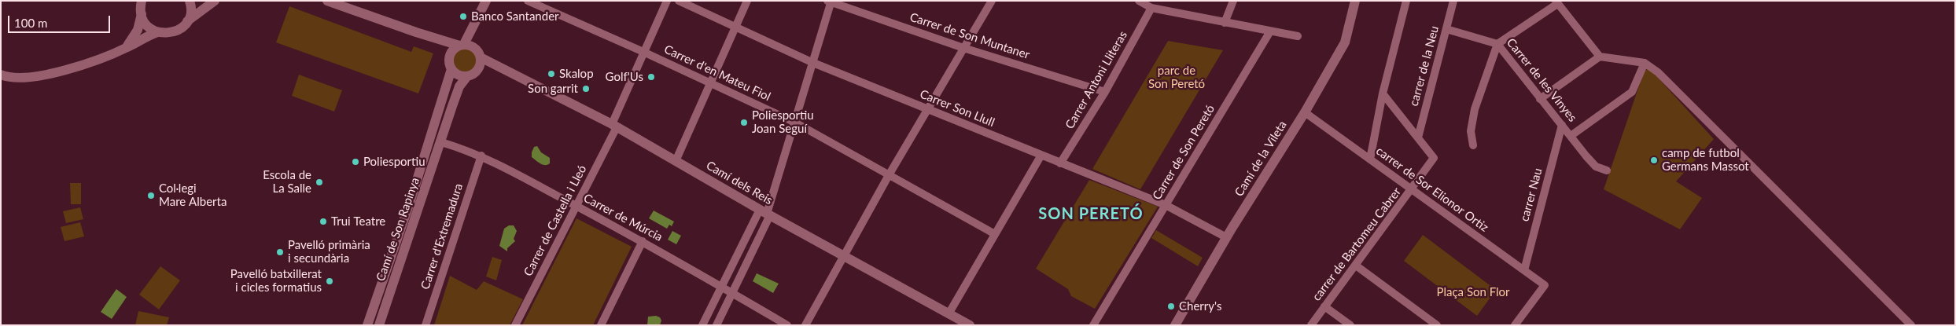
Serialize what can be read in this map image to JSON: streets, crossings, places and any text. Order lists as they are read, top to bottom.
{
  "streets": {
    "street": [
      "Carrer de Son Muntaner",
      "carrer de la Neu",
      "Carrer d'en Mateu Fiol",
      "Carrer Antoni Lliteras",
      "Carrer de les Vinyes",
      "Carrer Son Llull",
      "Carrer de Son Peretó",
      "Camí de la Vileta",
      "Camí dels Reis",
      "carrer de Sor Elionor Ortiz",
      "carrer Nau",
      "Carrer de Múrcia",
      "Carrer de Castella i Lleó",
      "Camí de Son Rapinya",
      "Carrer d'Extremadura",
      "carrer de Bartomeu Cabrer"
    ]
  },
  "crossings": [
    ["Carrer de Son Muntaner", "Carrer Antoni Lliteras"],
    ["carrer de la Neu", "Carrer de les Vinyes"],
    ["carrer de la Neu", "carrer de Bartomeu Cabrer"],
    ["Carrer d'en Mateu Fiol", "Carrer de Castella i Lleó"],
    ["Carrer Antoni Lliteras", "Carrer Son Llull"],
    ["Carrer de les Vinyes", "carrer Nau"],
    ["Carrer Son Llull", "Carrer de Son Peretó"],
    ["Carrer Son Llull", "Camí de la Vileta"],
    ["Camí de la Vileta", "carrer de Sor Elionor Ortiz"],
    ["Camí dels Reis", "Carrer de Castella i Lleó"],
    ["Camí dels Reis", "Camí de Son Rapinya"],
    ["carrer de Sor Elionor Ortiz", "carrer Nau"],
    ["carrer de Sor Elionor Ortiz", "carrer de Bartomeu Cabrer"],
    ["Carrer de Múrcia", "Carrer de Castella i Lleó"],
    ["Carrer de Múrcia", "Camí de Son Rapinya"],
    ["Carrer de Múrcia", "Carrer d'Extremadura"]
  ],
  "districts": ["SON PERETÓ"],
  "parks": ["parc de Son Peretó", "Plaça Son Flor"],
  "places": [
    "Banco Santander",
    "Skalop",
    "Golf'Us",
    "Son garrit",
    "Poliesportiu Joan Seguí",
    "camp de futbol Germans Massot",
    "Poliesportiu",
    "Escola de La Salle",
    "Col·legi Mare Alberta",
    "Trui Teatre",
    "Pavelló primària i secundària",
    "Pavelló batxillerat i cicles formatius",
    "Cherry's"
  ],
  "scale_bar": "100 m"
}
